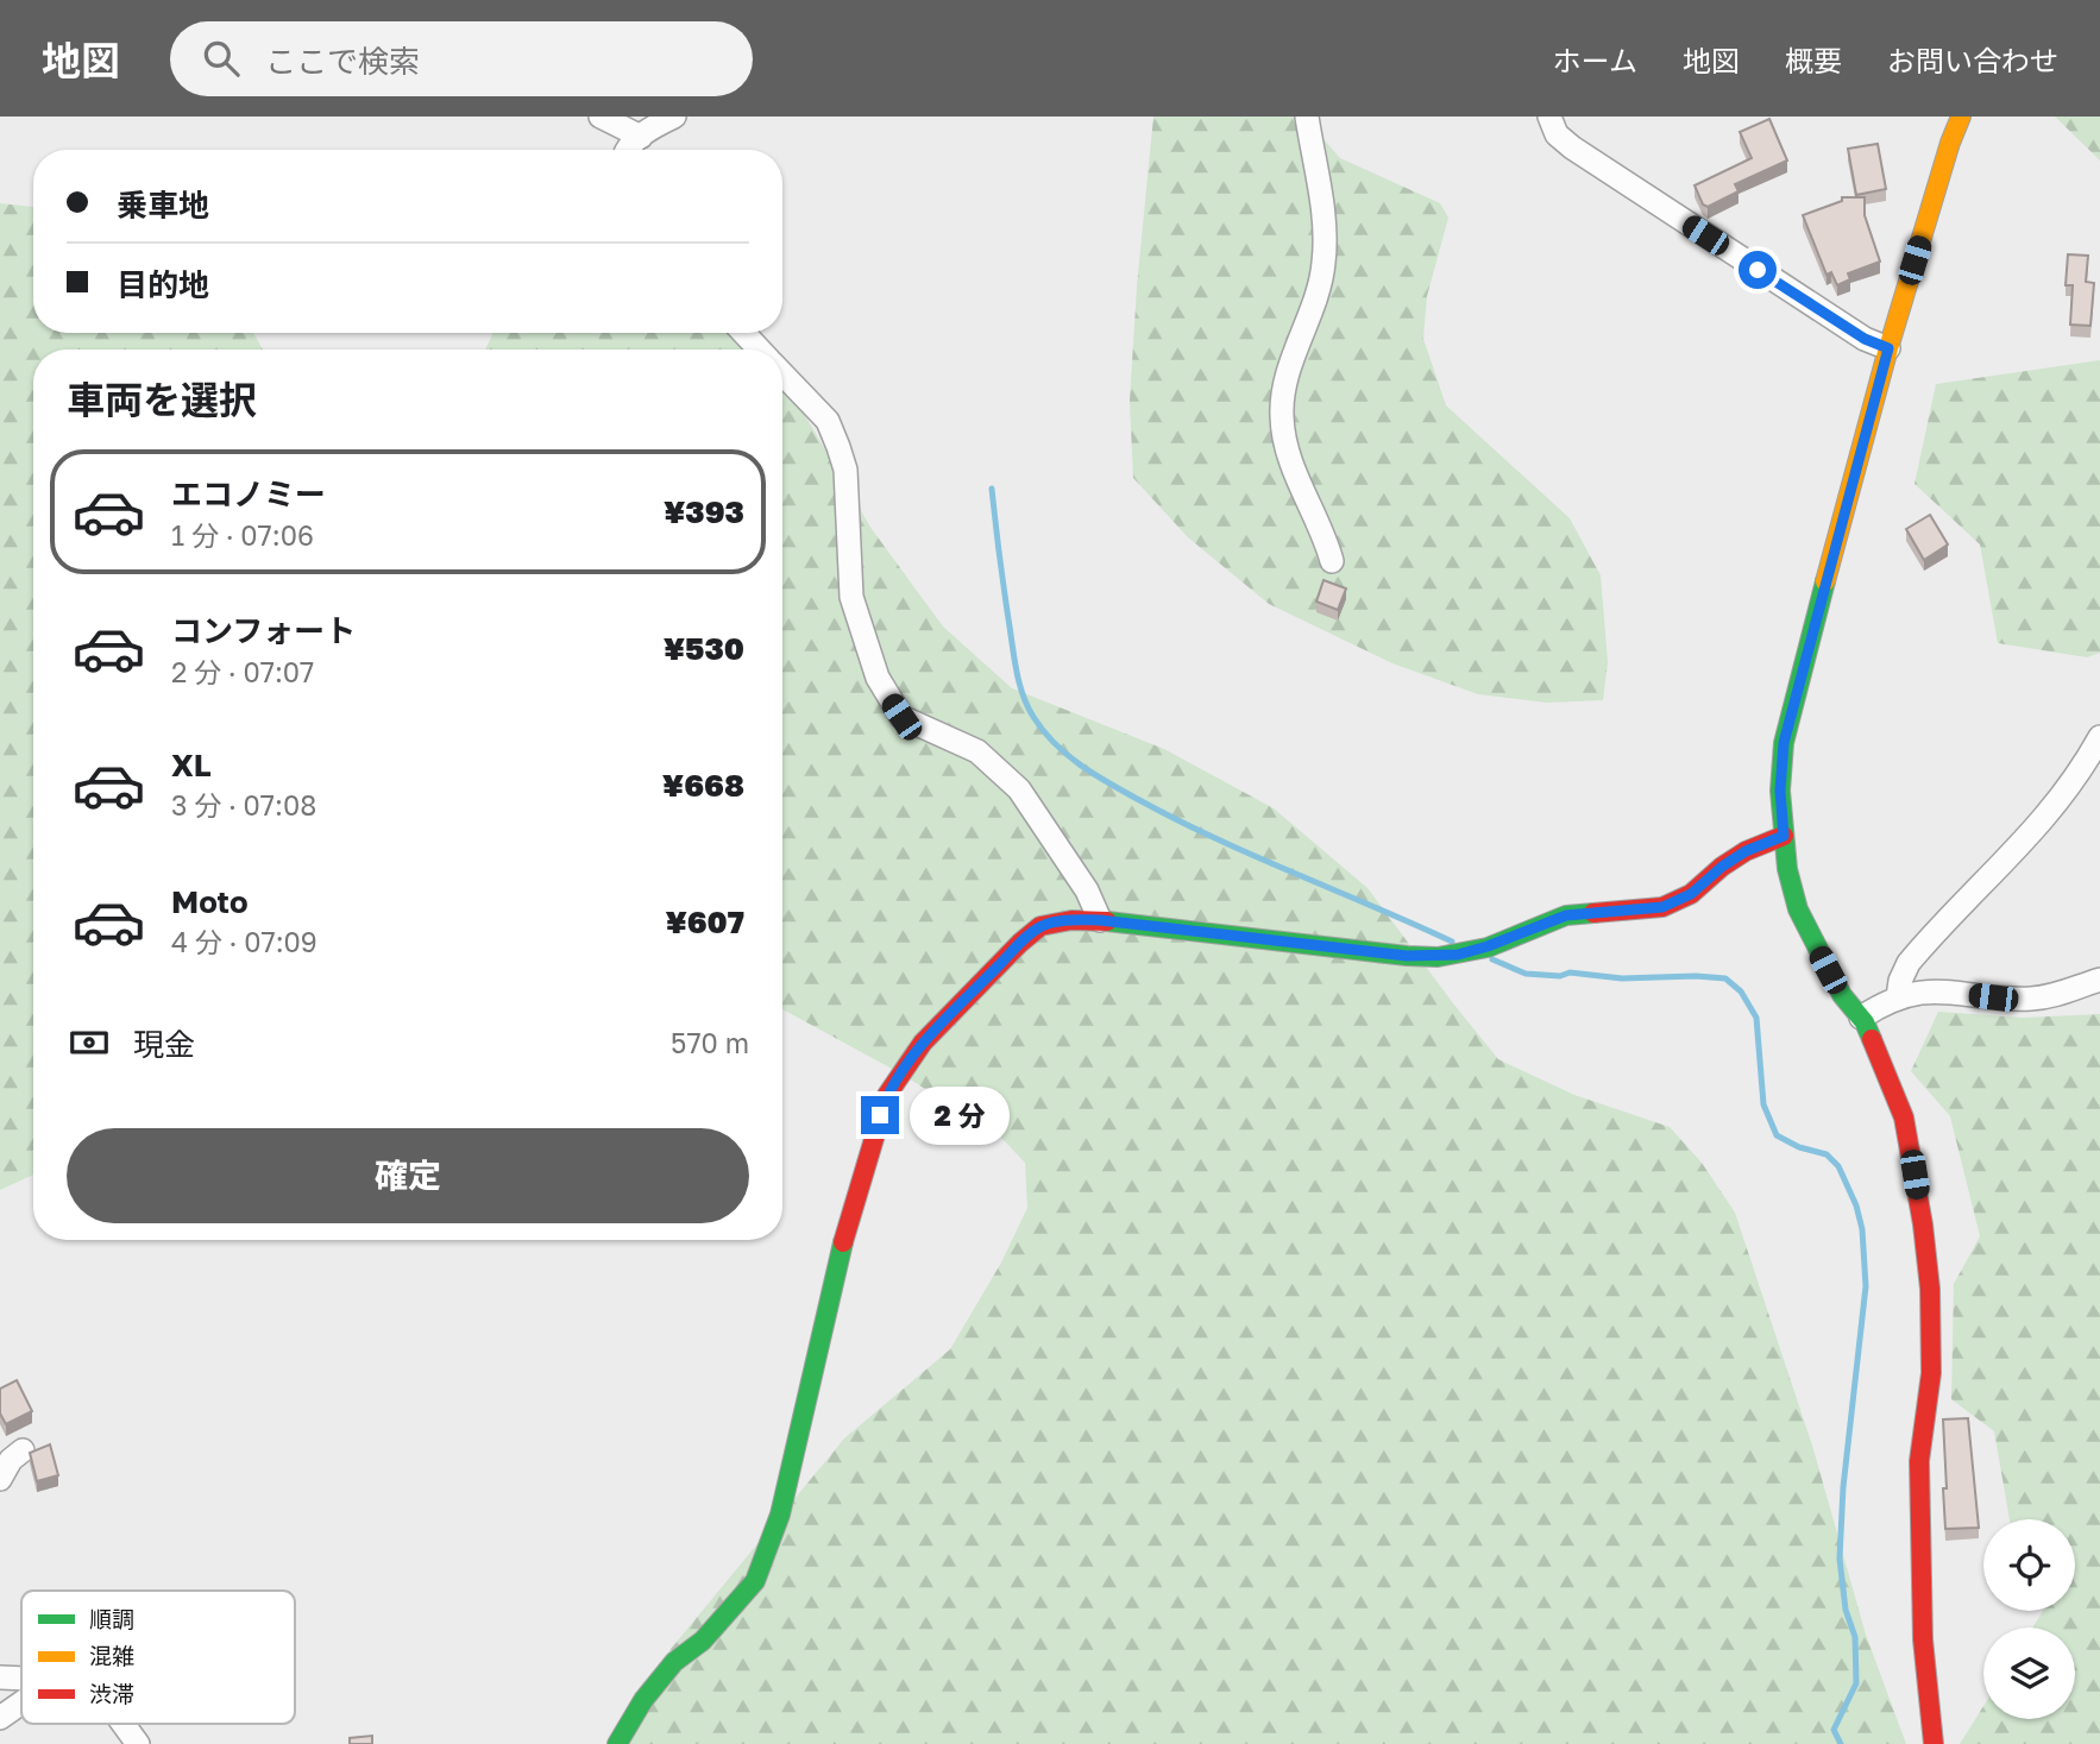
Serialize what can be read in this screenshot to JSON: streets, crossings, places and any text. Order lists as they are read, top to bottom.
{
  "legend": ["順調", "混雑", "渋滞"],
  "page": {
    "header": "地図",
    "search": "ここで検索",
    "nav": [
      "ホーム",
      "地図",
      "概要",
      "お問い合わせ"
    ],
    "banner": ["乗車地", "目的地"],
    "heading": "車両を選択",
    "list": [
      {
        "name": "エコノミー",
        "note": "1 分 · 07:06",
        "value": "¥393"
      },
      {
        "name": "コンフォート",
        "note": "2 分 · 07:07",
        "value": "¥530"
      },
      {
        "name": "XL",
        "note": "3 分 · 07:08",
        "value": "¥668"
      },
      {
        "name": "Moto",
        "note": "4 分 · 07:09",
        "value": "¥607"
      }
    ],
    "pay": ["現金", "570 m"],
    "bubble": "2 分",
    "buttons": "確定"
  }
}
